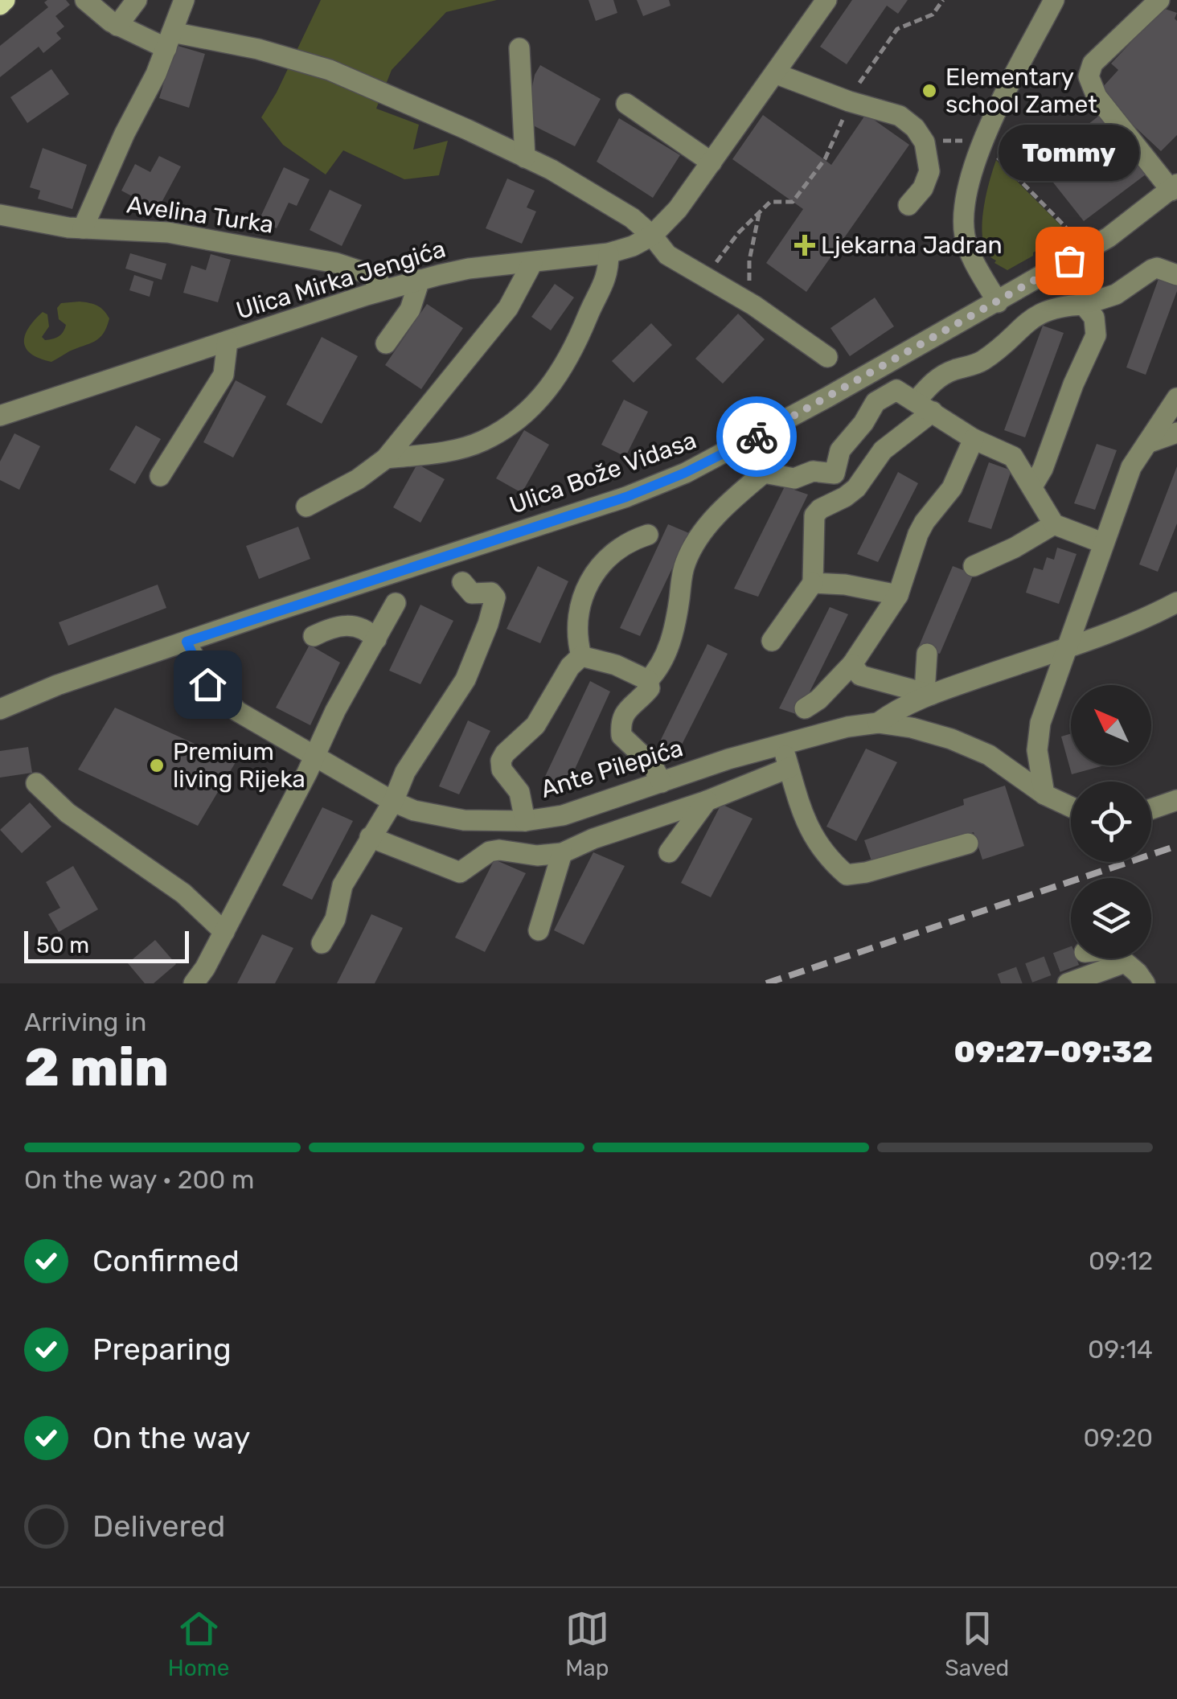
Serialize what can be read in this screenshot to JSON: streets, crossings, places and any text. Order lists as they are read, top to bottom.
{
  "streets": {
    "street": [
      "Avelina Turka",
      "Ulica Mirka Jengića",
      "Ulica Bože Vidasa",
      "Ante Pilepića"
    ]
  },
  "crossings": [
    ["Avelina Turka", "Ulica Mirka Jengića"],
    ["Ulica Bože Vidasa", "Ante Pilepića"]
  ],
  "places": {
    "other": ["Elementary school Zamet", "Tommy", "Premium living Rijeka"],
    "health": ["Ljekarna Jadran"]
  },
  "scale_bar": "50 m",
  "north": "top left",
  "page": {
    "bubble": "Tommy",
    "scale": "50 m",
    "heading": ["2 min", "Arriving in", "09:27–09:32"],
    "bar": "On the way · 200 m",
    "list": [
      ["Confirmed", "09:12"],
      ["Preparing", "09:14"],
      ["On the way", "09:20"],
      "Delivered"
    ],
    "tabs": ["Home", "Map", "Saved"]
  }
}
